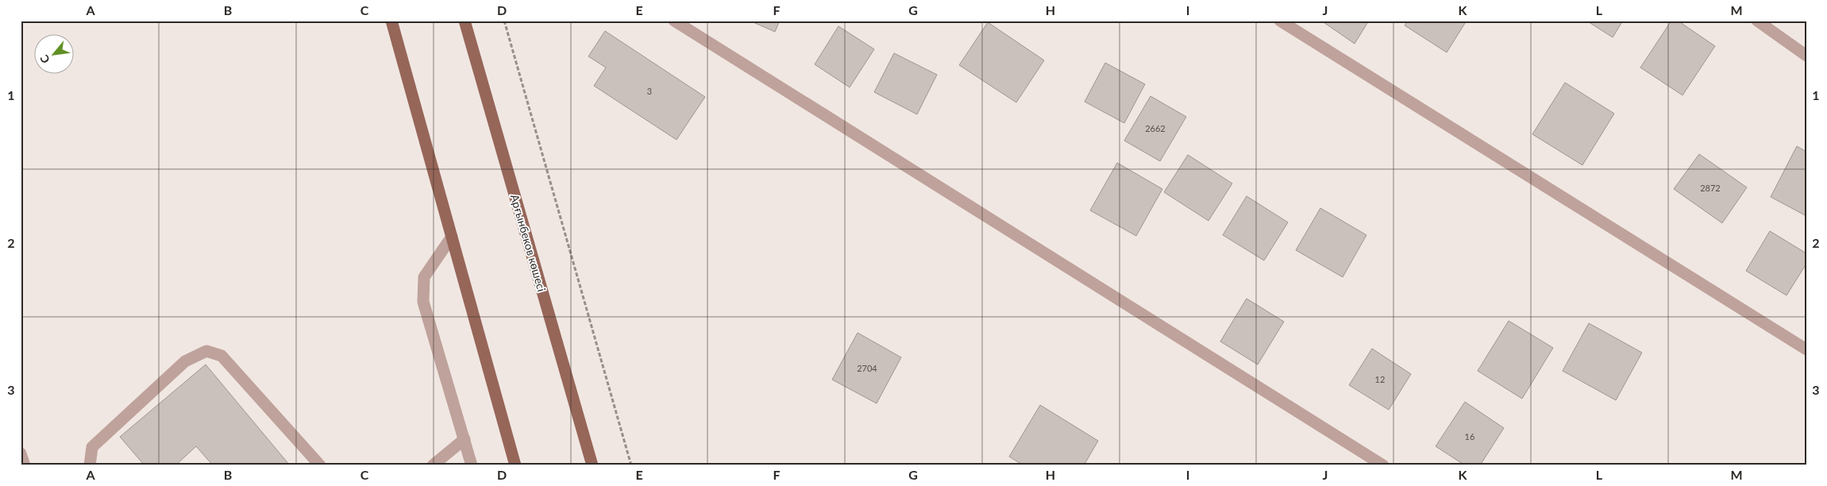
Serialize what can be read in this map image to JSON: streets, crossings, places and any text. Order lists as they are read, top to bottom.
{
  "streets": {
    "main road": ["Арғынбеков көшесі"]
  },
  "house_numbers": [
    "3",
    "2662",
    "2872",
    "2704",
    "12",
    "16"
  ],
  "north": "bottom left",
  "grid": {
    "columns": [
      "A",
      "B",
      "C",
      "D",
      "E",
      "F",
      "G",
      "H",
      "I",
      "J",
      "K",
      "L",
      "M"
    ],
    "rows": ["1", "2", "3"]
  }
}
